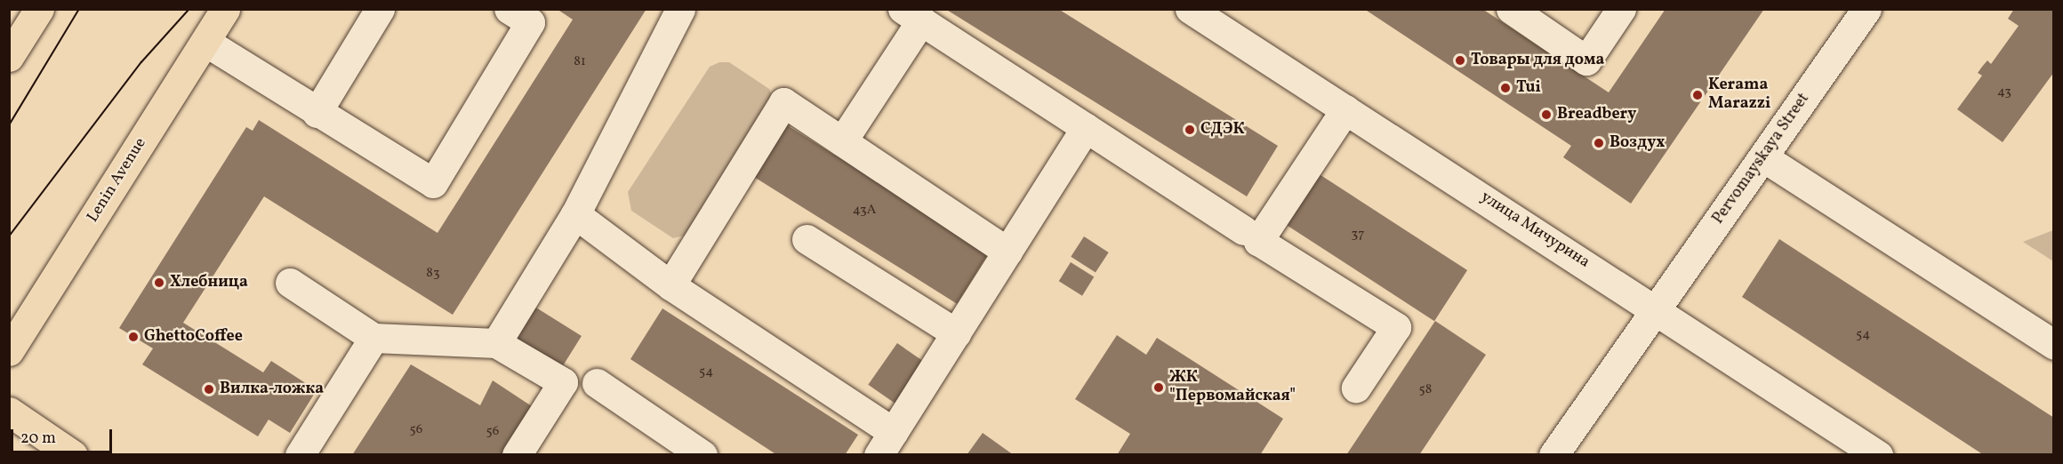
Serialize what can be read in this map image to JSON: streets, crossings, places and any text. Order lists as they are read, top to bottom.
{
  "streets": {
    "main road": ["Lenin Avenue"],
    "street": ["Pervomayskaya Street", "улица Мичурина"]
  },
  "crossings": [
    ["Pervomayskaya Street", "улица Мичурина"]
  ],
  "places": [
    "Товары для дома",
    "Tui",
    "Kerama Marazzi",
    "Breadbery",
    "СДЭК",
    "Воздух",
    "Хлебница",
    "GhettoCoffee",
    "ЖК \"Первомайская\"",
    "Вилка-ложка"
  ],
  "house_numbers": [
    "81",
    "43",
    "43А",
    "37",
    "83",
    "54",
    "54",
    "58",
    "56",
    "56"
  ],
  "scale_bar": "20 m"
}
